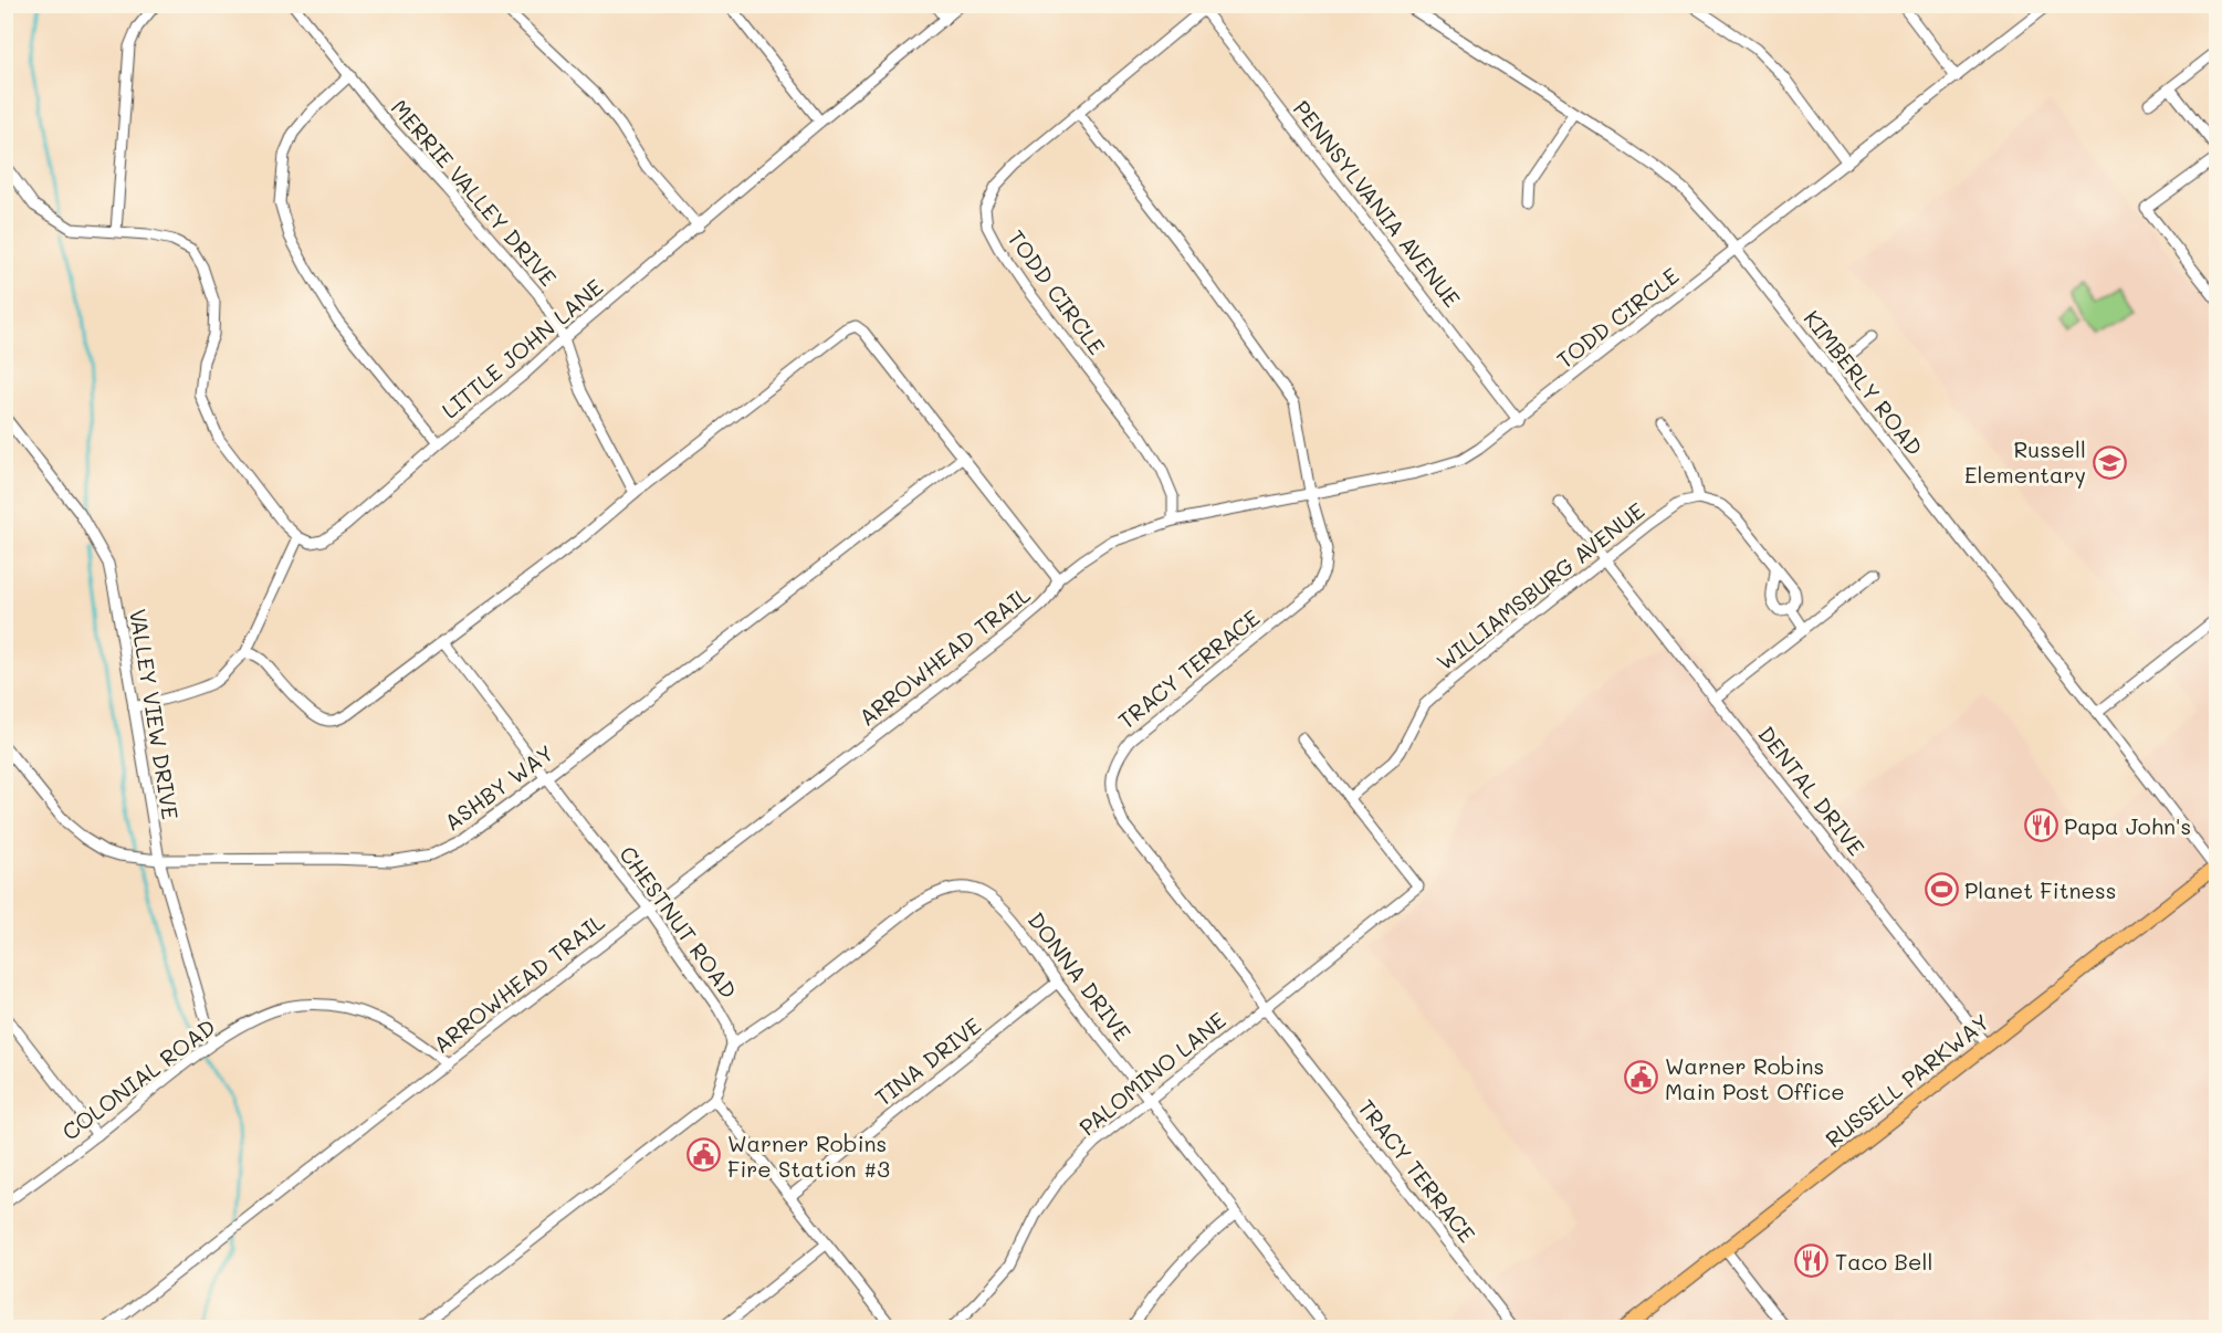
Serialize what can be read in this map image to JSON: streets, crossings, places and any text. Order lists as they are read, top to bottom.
{
  "streets": {
    "main road": ["RUSSELL PARKWAY"],
    "street": [
      "MERRIE VALLEY DRIVE",
      "PENNSYLVANIA AVENUE",
      "TODD CIRCLE",
      "LITTLE JOHN LANE",
      "KIMBERLY ROAD",
      "WILLIAMSBURG AVENUE",
      "ARROWHEAD TRAIL",
      "TRACY TERRACE",
      "VALLEY VIEW DRIVE",
      "ASHBY WAY",
      "DENTAL DRIVE",
      "CHESTNUT ROAD",
      "DONNA DRIVE",
      "TINA DRIVE",
      "PALOMINO LANE",
      "COLONIAL ROAD"
    ]
  },
  "crossings": [
    ["MERRIE VALLEY DRIVE", "LITTLE JOHN LANE"],
    ["MERRIE VALLEY DRIVE", "ARROWHEAD TRAIL"],
    ["PENNSYLVANIA AVENUE", "TODD CIRCLE"],
    ["TODD CIRCLE", "KIMBERLY ROAD"],
    ["TODD CIRCLE", "ARROWHEAD TRAIL"],
    ["TODD CIRCLE", "TRACY TERRACE"],
    ["KIMBERLY ROAD", "RUSSELL PARKWAY"],
    ["WILLIAMSBURG AVENUE", "DENTAL DRIVE"],
    ["WILLIAMSBURG AVENUE", "PALOMINO LANE"],
    ["ARROWHEAD TRAIL", "ASHBY WAY"],
    ["ARROWHEAD TRAIL", "CHESTNUT ROAD"],
    ["ARROWHEAD TRAIL", "COLONIAL ROAD"],
    ["TRACY TERRACE", "PALOMINO LANE"],
    ["VALLEY VIEW DRIVE", "ASHBY WAY"],
    ["VALLEY VIEW DRIVE", "COLONIAL ROAD"],
    ["ASHBY WAY", "CHESTNUT ROAD"],
    ["DENTAL DRIVE", "RUSSELL PARKWAY"],
    ["CHESTNUT ROAD", "DONNA DRIVE"],
    ["DONNA DRIVE", "TINA DRIVE"],
    ["DONNA DRIVE", "PALOMINO LANE"]
  ],
  "places": {
    "school or university": ["Russell Elementary"],
    "restaurant": ["Papa John's", "Taco Bell"],
    "sports": ["Planet Fitness"],
    "public building": ["Warner Robins Main Post Office", "Warner Robins Fire Station #3"]
  }
}
